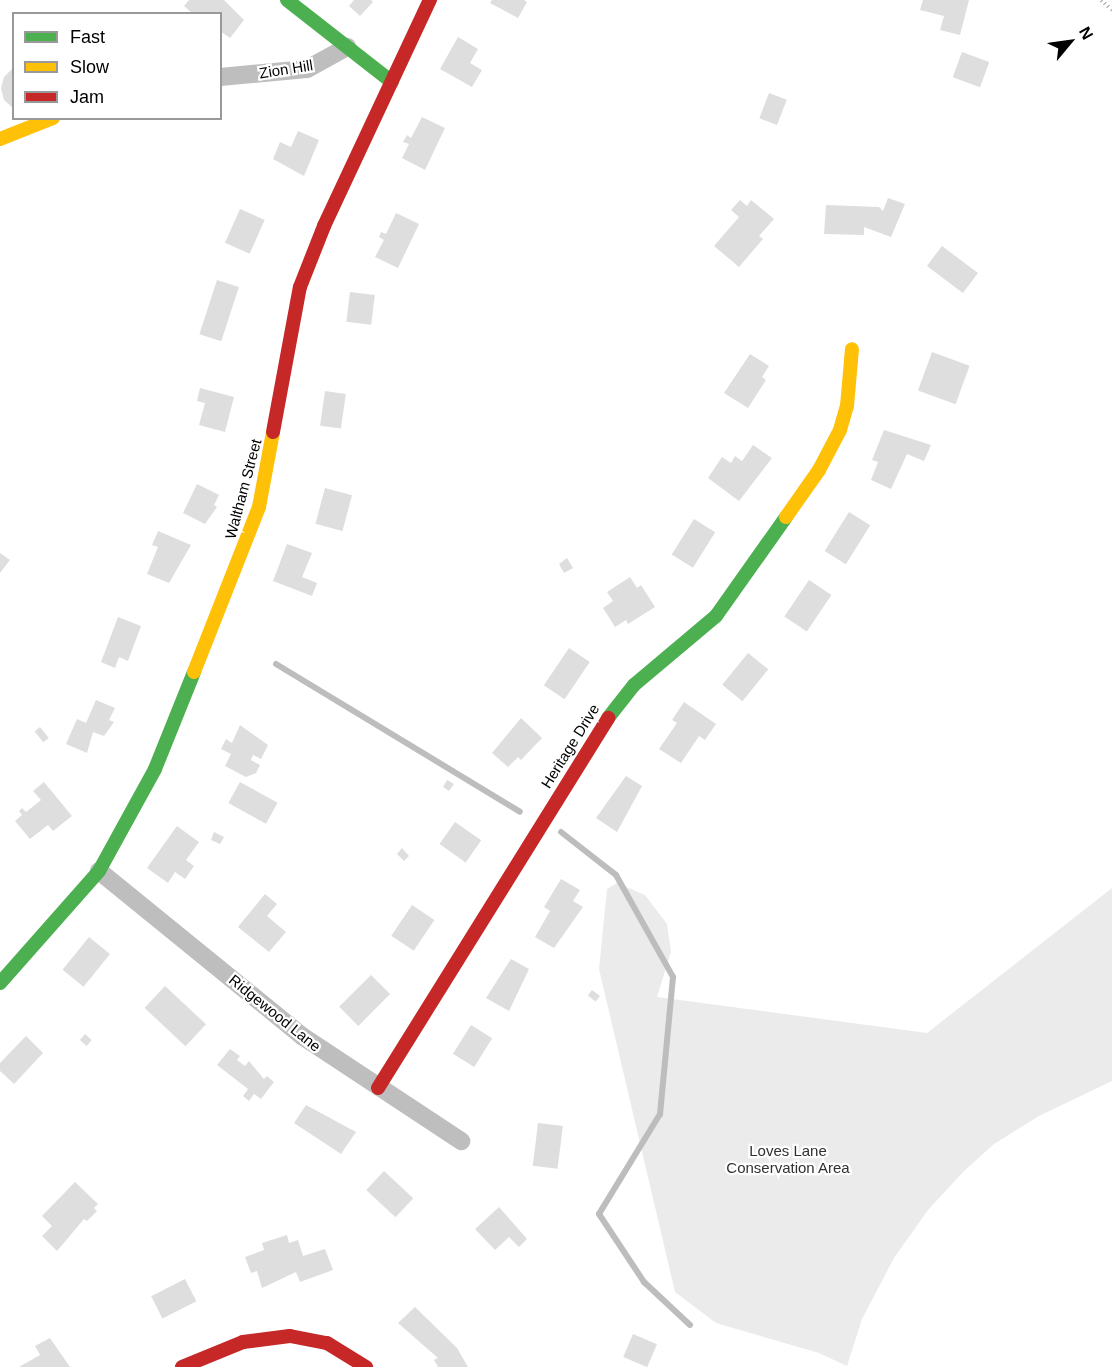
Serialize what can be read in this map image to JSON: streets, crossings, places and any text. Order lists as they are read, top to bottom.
{
  "streets": {
    "street": [
      "Zion Hill",
      "Waltham Street",
      "Heritage Drive",
      "Ridgewood Lane"
    ]
  },
  "crossings": [
    ["Waltham Street", "Ridgewood Lane"],
    ["Heritage Drive", "Ridgewood Lane"]
  ],
  "parks": ["Loves Lane Conservation Area"],
  "legend": ["Fast", "Slow", "Jam"],
  "north": "top right"
}
